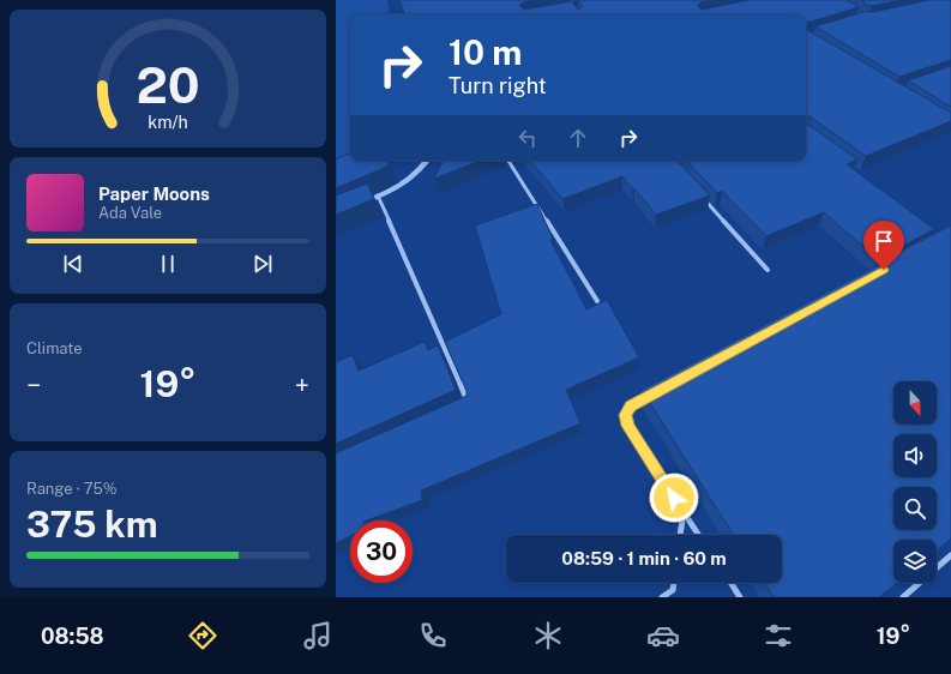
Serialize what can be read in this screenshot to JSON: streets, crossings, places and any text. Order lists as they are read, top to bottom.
{
  "north": "bottom",
  "page": {
    "turn": ["10 m", "Turn right"],
    "song": ["Paper Moons", "Ada Vale"],
    "tile": [
      "Climate",
      ["Range · 75%", "375 km"]
    ],
    "heat": ["−", "19°", "+"],
    "limit": "30",
    "trip": "08:59 · 1 min · 60 m",
    "tabs": ["08:58", "19°"],
    "gauge": ["20", "km/h"]
  }
}
